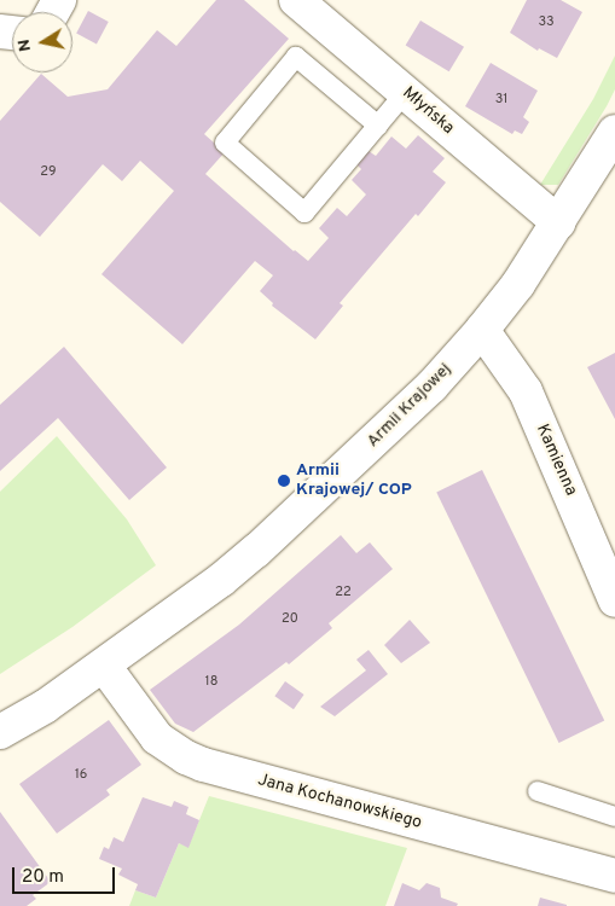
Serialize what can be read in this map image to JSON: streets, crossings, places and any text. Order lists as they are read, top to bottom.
{
  "streets": {
    "street": [
      "Młyńska",
      "Armii Krajowej",
      "Kamienna",
      "Jana Kochanowskiego"
    ]
  },
  "crossings": [
    ["Młyńska", "Armii Krajowej"],
    ["Armii Krajowej", "Kamienna"],
    ["Armii Krajowej", "Jana Kochanowskiego"]
  ],
  "places": ["Armii Krajowej/ COP"],
  "house_numbers": [
    "33",
    "31",
    "29",
    "22",
    "20",
    "18",
    "16"
  ],
  "scale_bar": "20 m",
  "north": "left"
}
